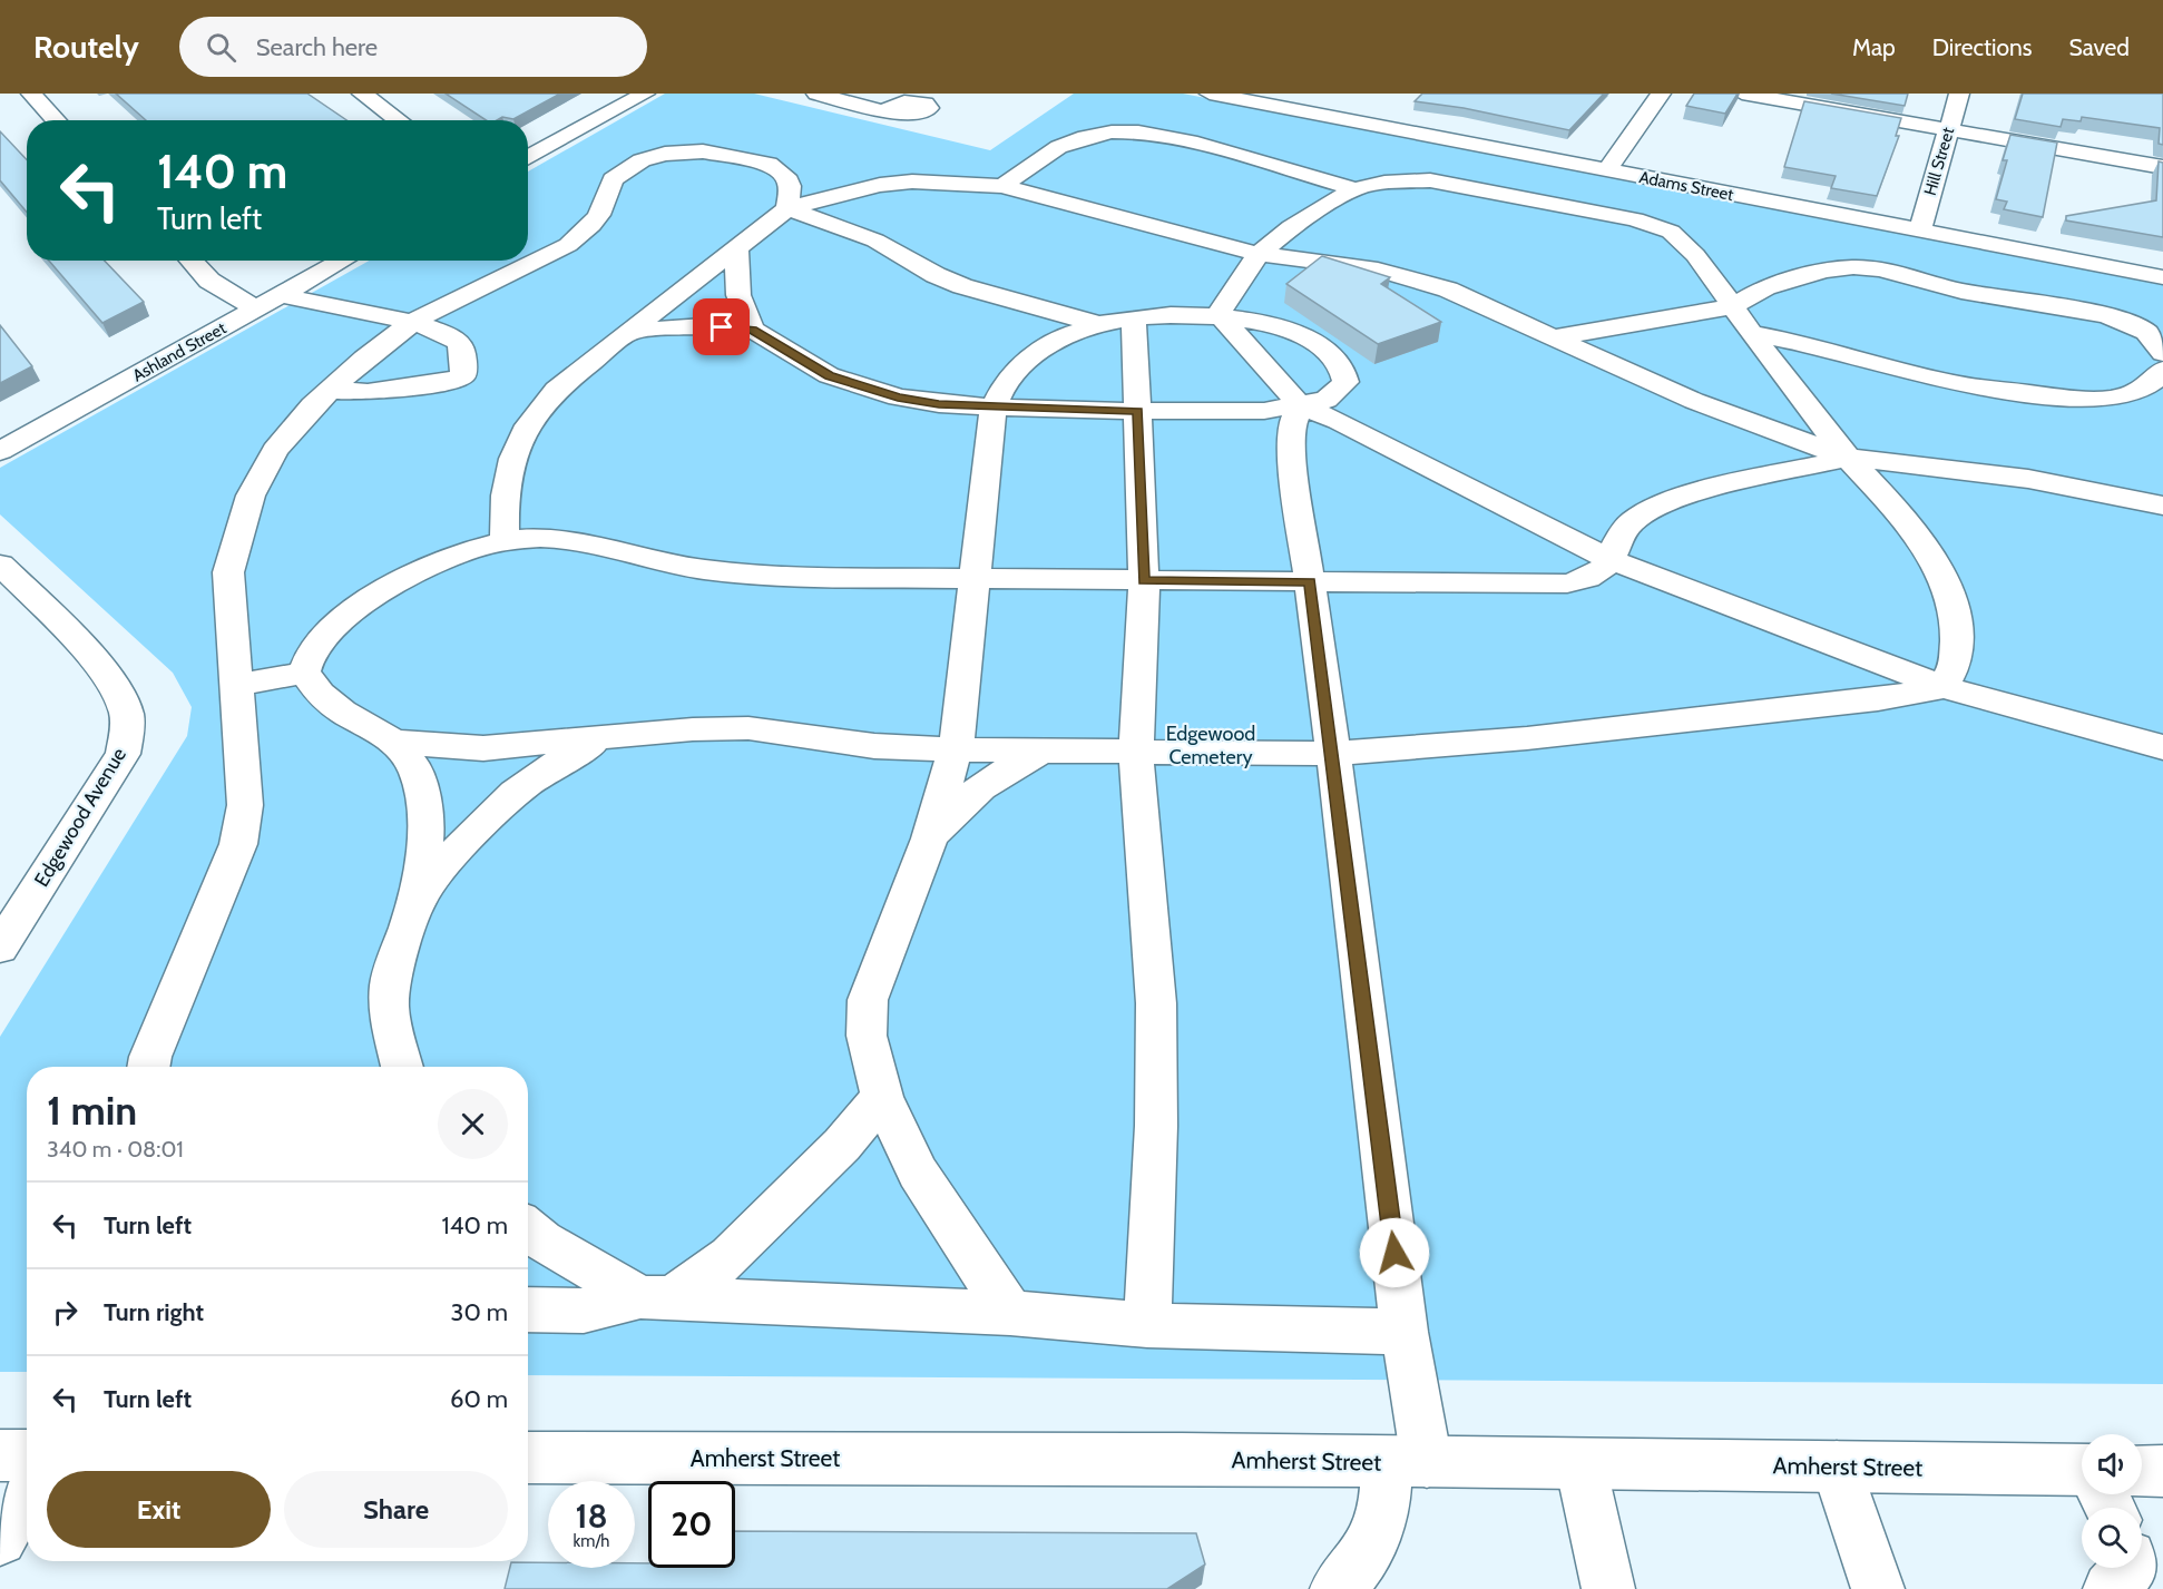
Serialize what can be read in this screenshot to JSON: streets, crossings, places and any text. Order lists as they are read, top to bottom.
{
  "streets": {
    "street": [
      "Hill Street",
      "Adams Street",
      "Ashland Street",
      "Edgewood Avenue",
      "Amherst Street"
    ]
  },
  "crossings": [
    ["Hill Street", "Adams Street"]
  ],
  "parks": ["Edgewood Cemetery"],
  "page": {
    "header": "Routely",
    "search": "Search here",
    "nav": ["Map", "Directions", "Saved"],
    "turn": ["140 m", "Turn left"],
    "heading": ["1 min", "340 m · 08:01"],
    "list": [
      {
        "name": "Turn left",
        "value": "140 m"
      },
      {
        "name": "Turn right",
        "value": "30 m"
      },
      {
        "name": "Turn left",
        "value": "60 m"
      }
    ],
    "buttons": ["Exit", "Share"],
    "speed": "18 km/h",
    "limit": "20"
  }
}
